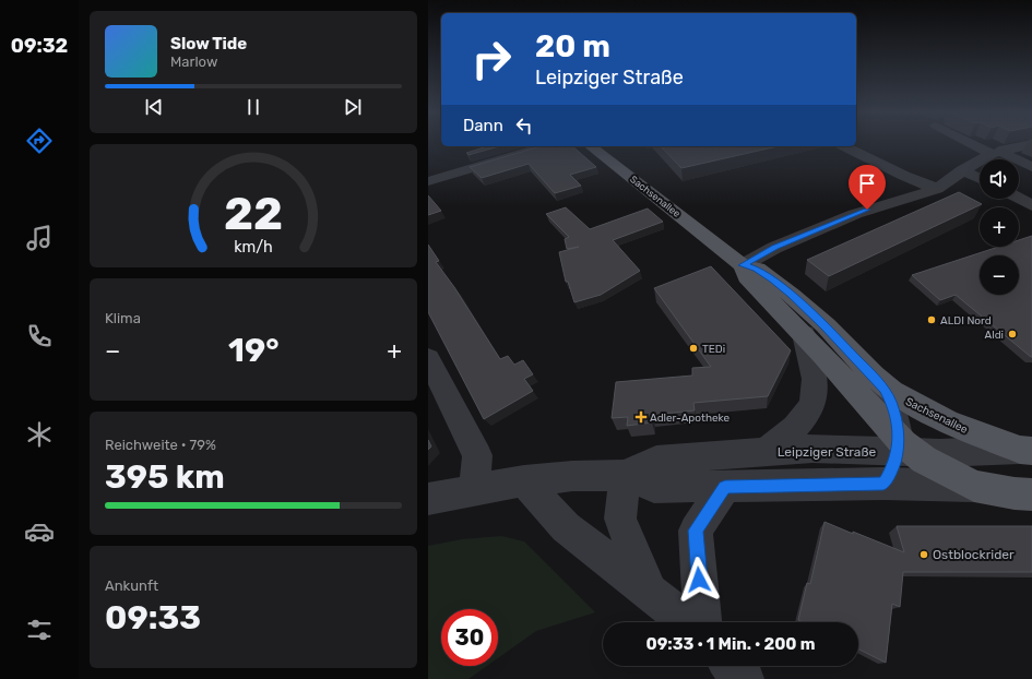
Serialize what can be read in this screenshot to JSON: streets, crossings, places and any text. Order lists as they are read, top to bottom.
{
  "streets": {
    "main road": ["Sachsenallee", "Leipziger Straße"]
  },
  "crossings": [
    ["Sachsenallee", "Leipziger Straße"]
  ],
  "places": {
    "other": [
      "ALDI Nord",
      "Aldi",
      "TEDi",
      "Ostblockrider"
    ],
    "health": ["Adler-Apotheke"]
  },
  "page": {
    "tabs": "09:32",
    "turn": ["20 m", "Leipziger Straße"],
    "song": ["Slow Tide", "Marlow"],
    "then": "Dann",
    "map_buttons": ["+", "−"],
    "tile": [
      "Klima",
      ["Reichweite · 79%", "395 km"],
      ["Ankunft", "09:33"]
    ],
    "heat": ["−", "19°", "+"],
    "limit": "30",
    "trip": "09:33 · 1 Min. · 200 m",
    "gauge": ["22", "km/h"]
  }
}
